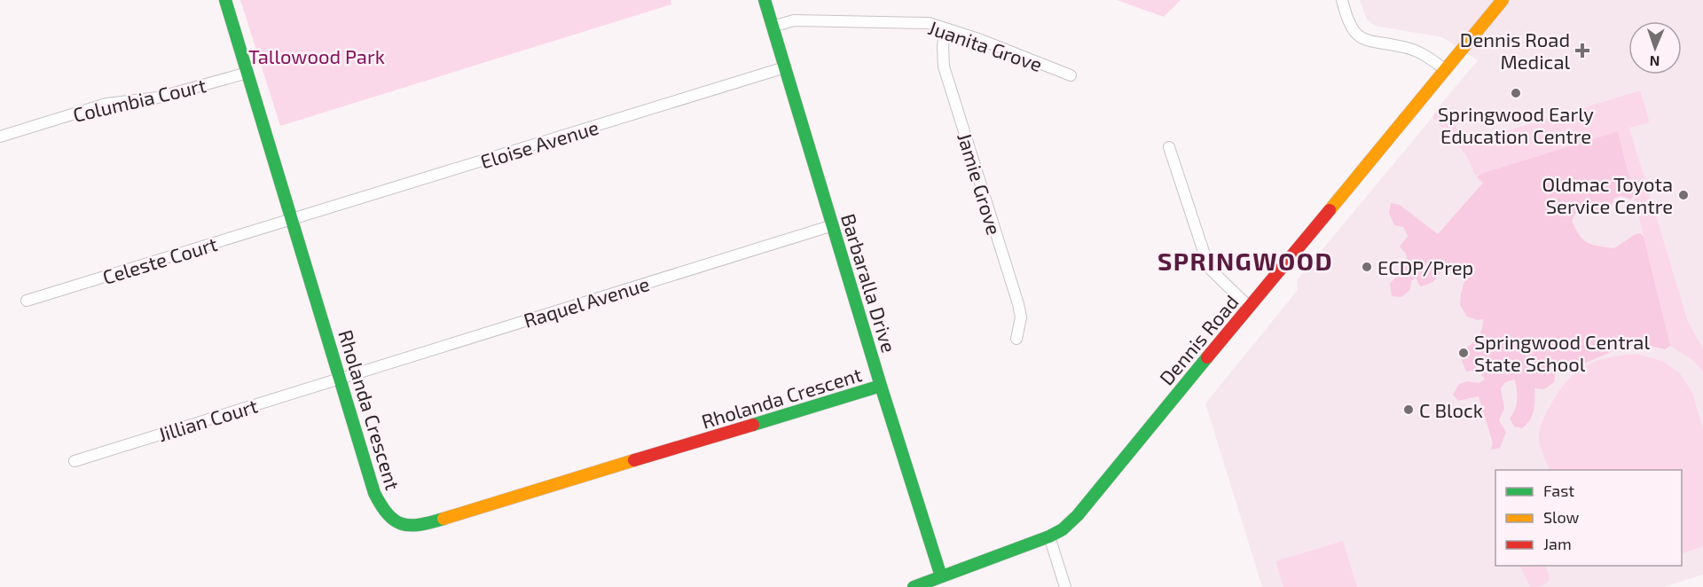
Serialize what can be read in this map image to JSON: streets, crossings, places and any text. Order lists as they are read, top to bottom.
{
  "streets": {
    "street": [
      "Juanita Grove",
      "Columbia Court",
      "Eloise Avenue",
      "Jamie Grove",
      "Celeste Court",
      "Barbaralla Drive",
      "Raquel Avenue",
      "Dennis Road",
      "Rholanda Crescent",
      "Jillian Court"
    ]
  },
  "crossings": [
    ["Juanita Grove", "Jamie Grove"],
    ["Juanita Grove", "Barbaralla Drive"],
    ["Columbia Court", "Rholanda Crescent"],
    ["Eloise Avenue", "Celeste Court"],
    ["Eloise Avenue", "Barbaralla Drive"],
    ["Eloise Avenue", "Rholanda Crescent"],
    ["Celeste Court", "Rholanda Crescent"],
    ["Barbaralla Drive", "Raquel Avenue"],
    ["Barbaralla Drive", "Dennis Road"],
    ["Barbaralla Drive", "Rholanda Crescent"],
    ["Raquel Avenue", "Rholanda Crescent"],
    ["Raquel Avenue", "Jillian Court"],
    ["Rholanda Crescent", "Jillian Court"]
  ],
  "districts": ["SPRINGWOOD"],
  "parks": ["Tallowood Park"],
  "places": {
    "health": ["Dennis Road Medical"],
    "other": [
      "Springwood Early Education Centre",
      "Oldmac Toyota Service Centre",
      "ECDP/Prep",
      "Springwood Central State School",
      "C Block"
    ]
  },
  "legend": ["Fast", "Slow", "Jam"],
  "north": "bottom"
}
